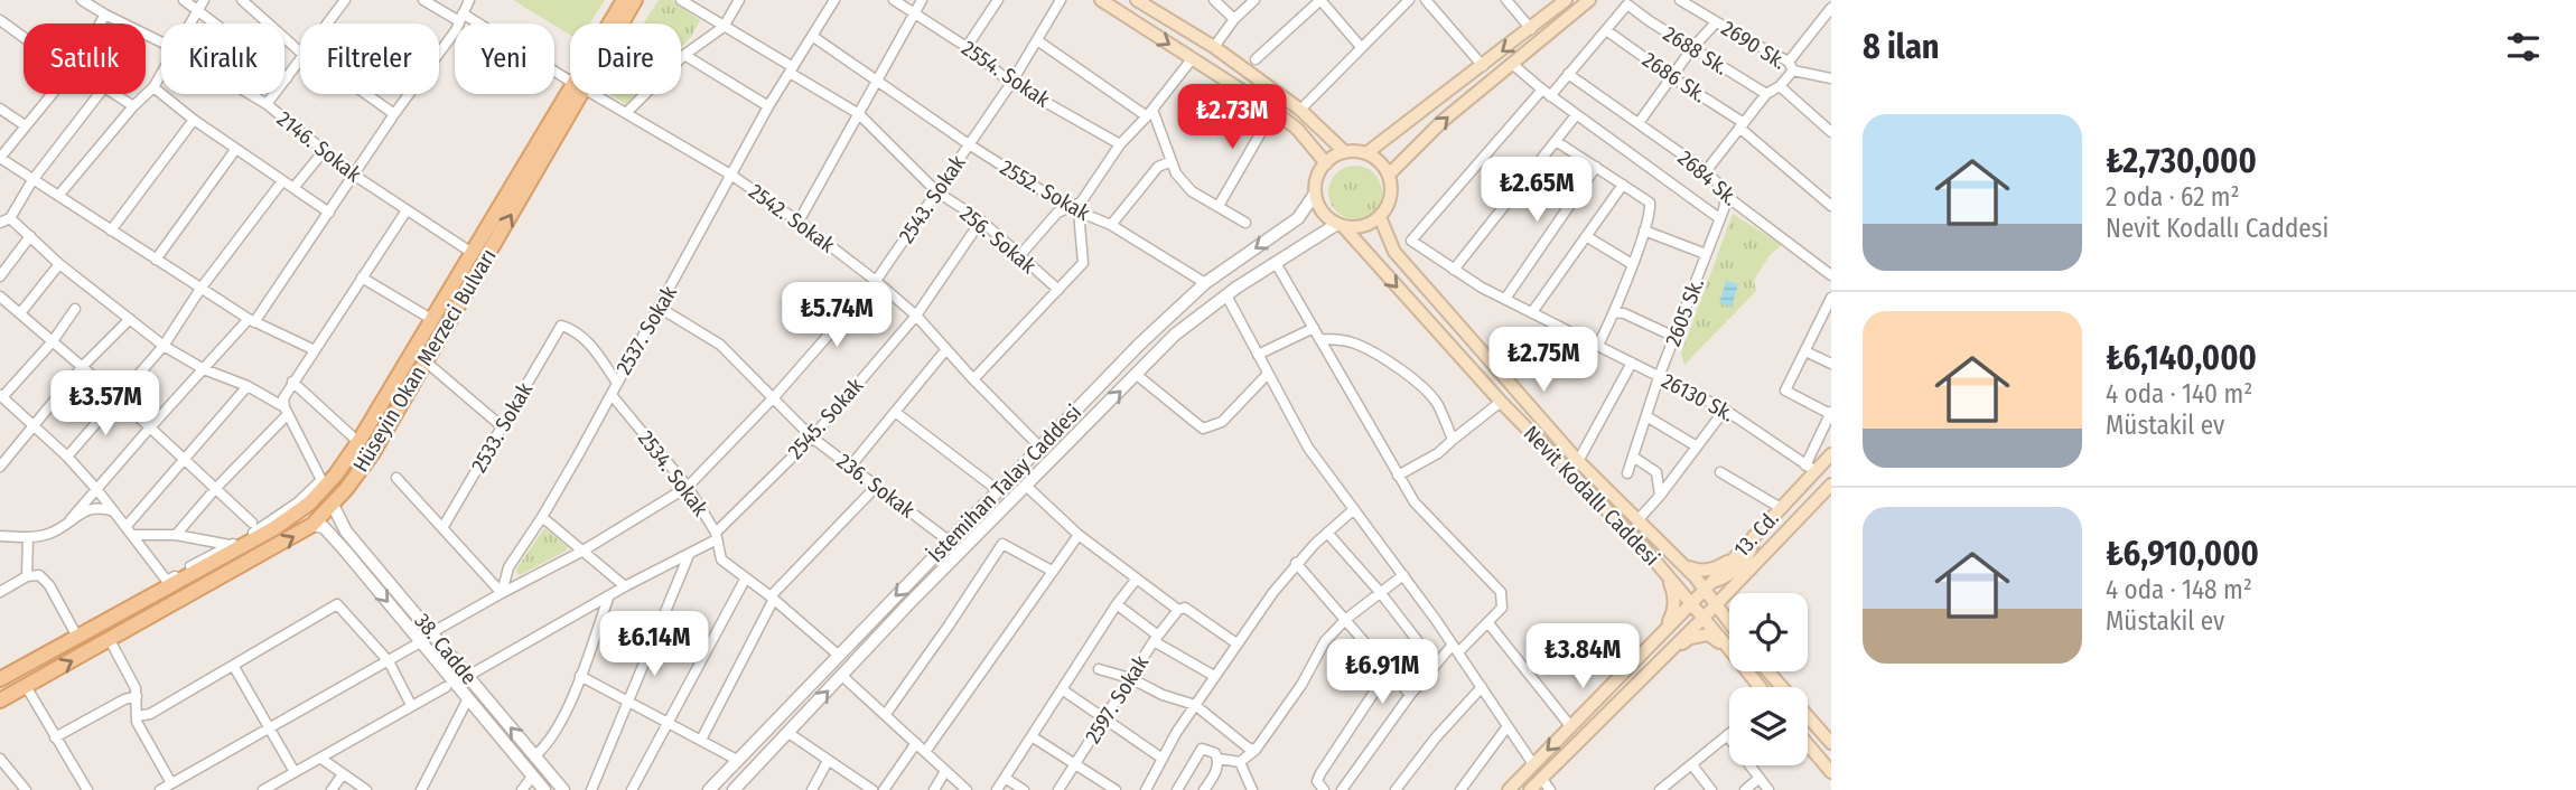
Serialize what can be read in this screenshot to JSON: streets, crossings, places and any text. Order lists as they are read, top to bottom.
{
  "streets": {
    "main road": ["Hüseyin Okan Merzeci Bulvarı", "Nevit Kodallı Caddesi", "13. Cd."],
    "street": [
      "2690 Sk.",
      "2688 Sk.",
      "2554. Sokak",
      "2686 Sk.",
      "2146. Sokak",
      "2684 Sk.",
      "2552. Sokak",
      "2543. Sokak",
      "2542. Sokak",
      "256. Sokak",
      "2605 Sk.",
      "2537. Sokak",
      "26130 Sk.",
      "2545. Sokak",
      "2533. Sokak",
      "2534. Sokak",
      "İstemihan Talay Caddesi",
      "236. Sokak",
      "38. Cadde",
      "2597. Sokak"
    ]
  },
  "crossings": [
    ["2688 Sk.", "2686 Sk."],
    ["2554. Sokak", "2543. Sokak"],
    ["2146. Sokak", "Hüseyin Okan Merzeci Bulvarı"],
    ["2684 Sk.", "2605 Sk."],
    ["2552. Sokak", "2543. Sokak"],
    ["2552. Sokak", "2537. Sokak"],
    ["2552. Sokak", "İstemihan Talay Caddesi"],
    ["2543. Sokak", "2542. Sokak"],
    ["2543. Sokak", "256. Sokak"],
    ["2543. Sokak", "2537. Sokak"],
    ["2543. Sokak", "2534. Sokak"],
    ["2543. Sokak", "236. Sokak"],
    ["2542. Sokak", "2537. Sokak"],
    ["2542. Sokak", "2545. Sokak"],
    ["2542. Sokak", "İstemihan Talay Caddesi"],
    ["256. Sokak", "2537. Sokak"],
    ["256. Sokak", "2545. Sokak"],
    ["2605 Sk.", "26130 Sk."],
    ["2537. Sokak", "2533. Sokak"],
    ["2537. Sokak", "2534. Sokak"],
    ["2537. Sokak", "236. Sokak"],
    ["Hüseyin Okan Merzeci Bulvarı", "38. Cadde"],
    ["26130 Sk.", "13. Cd."],
    ["2545. Sokak", "2534. Sokak"],
    ["2545. Sokak", "236. Sokak"],
    ["2545. Sokak", "38. Cadde"],
    ["İstemihan Talay Caddesi", "236. Sokak"],
    ["İstemihan Talay Caddesi", "Nevit Kodallı Caddesi"],
    ["Nevit Kodallı Caddesi", "13. Cd."]
  ],
  "page": {
    "heading": "8 ilan",
    "chip": [
      "Satılık",
      "Kiralık",
      "Filtreler",
      "Yeni",
      "Daire"
    ],
    "price": [
      "₺2.73M",
      "₺2.65M",
      "₺5.74M",
      "₺2.75M",
      "₺3.57M",
      "₺6.14M",
      "₺3.84M",
      "₺6.91M"
    ],
    "list": [
      {
        "name": "₺2,730,000",
        "note": "2 oda · 62 m² · Nevit Kodallı Caddesi"
      },
      {
        "name": "₺6,140,000",
        "note": "4 oda · 140 m² · Müstakil ev"
      },
      {
        "name": "₺6,910,000",
        "note": "4 oda · 148 m² · Müstakil ev"
      }
    ]
  }
}
